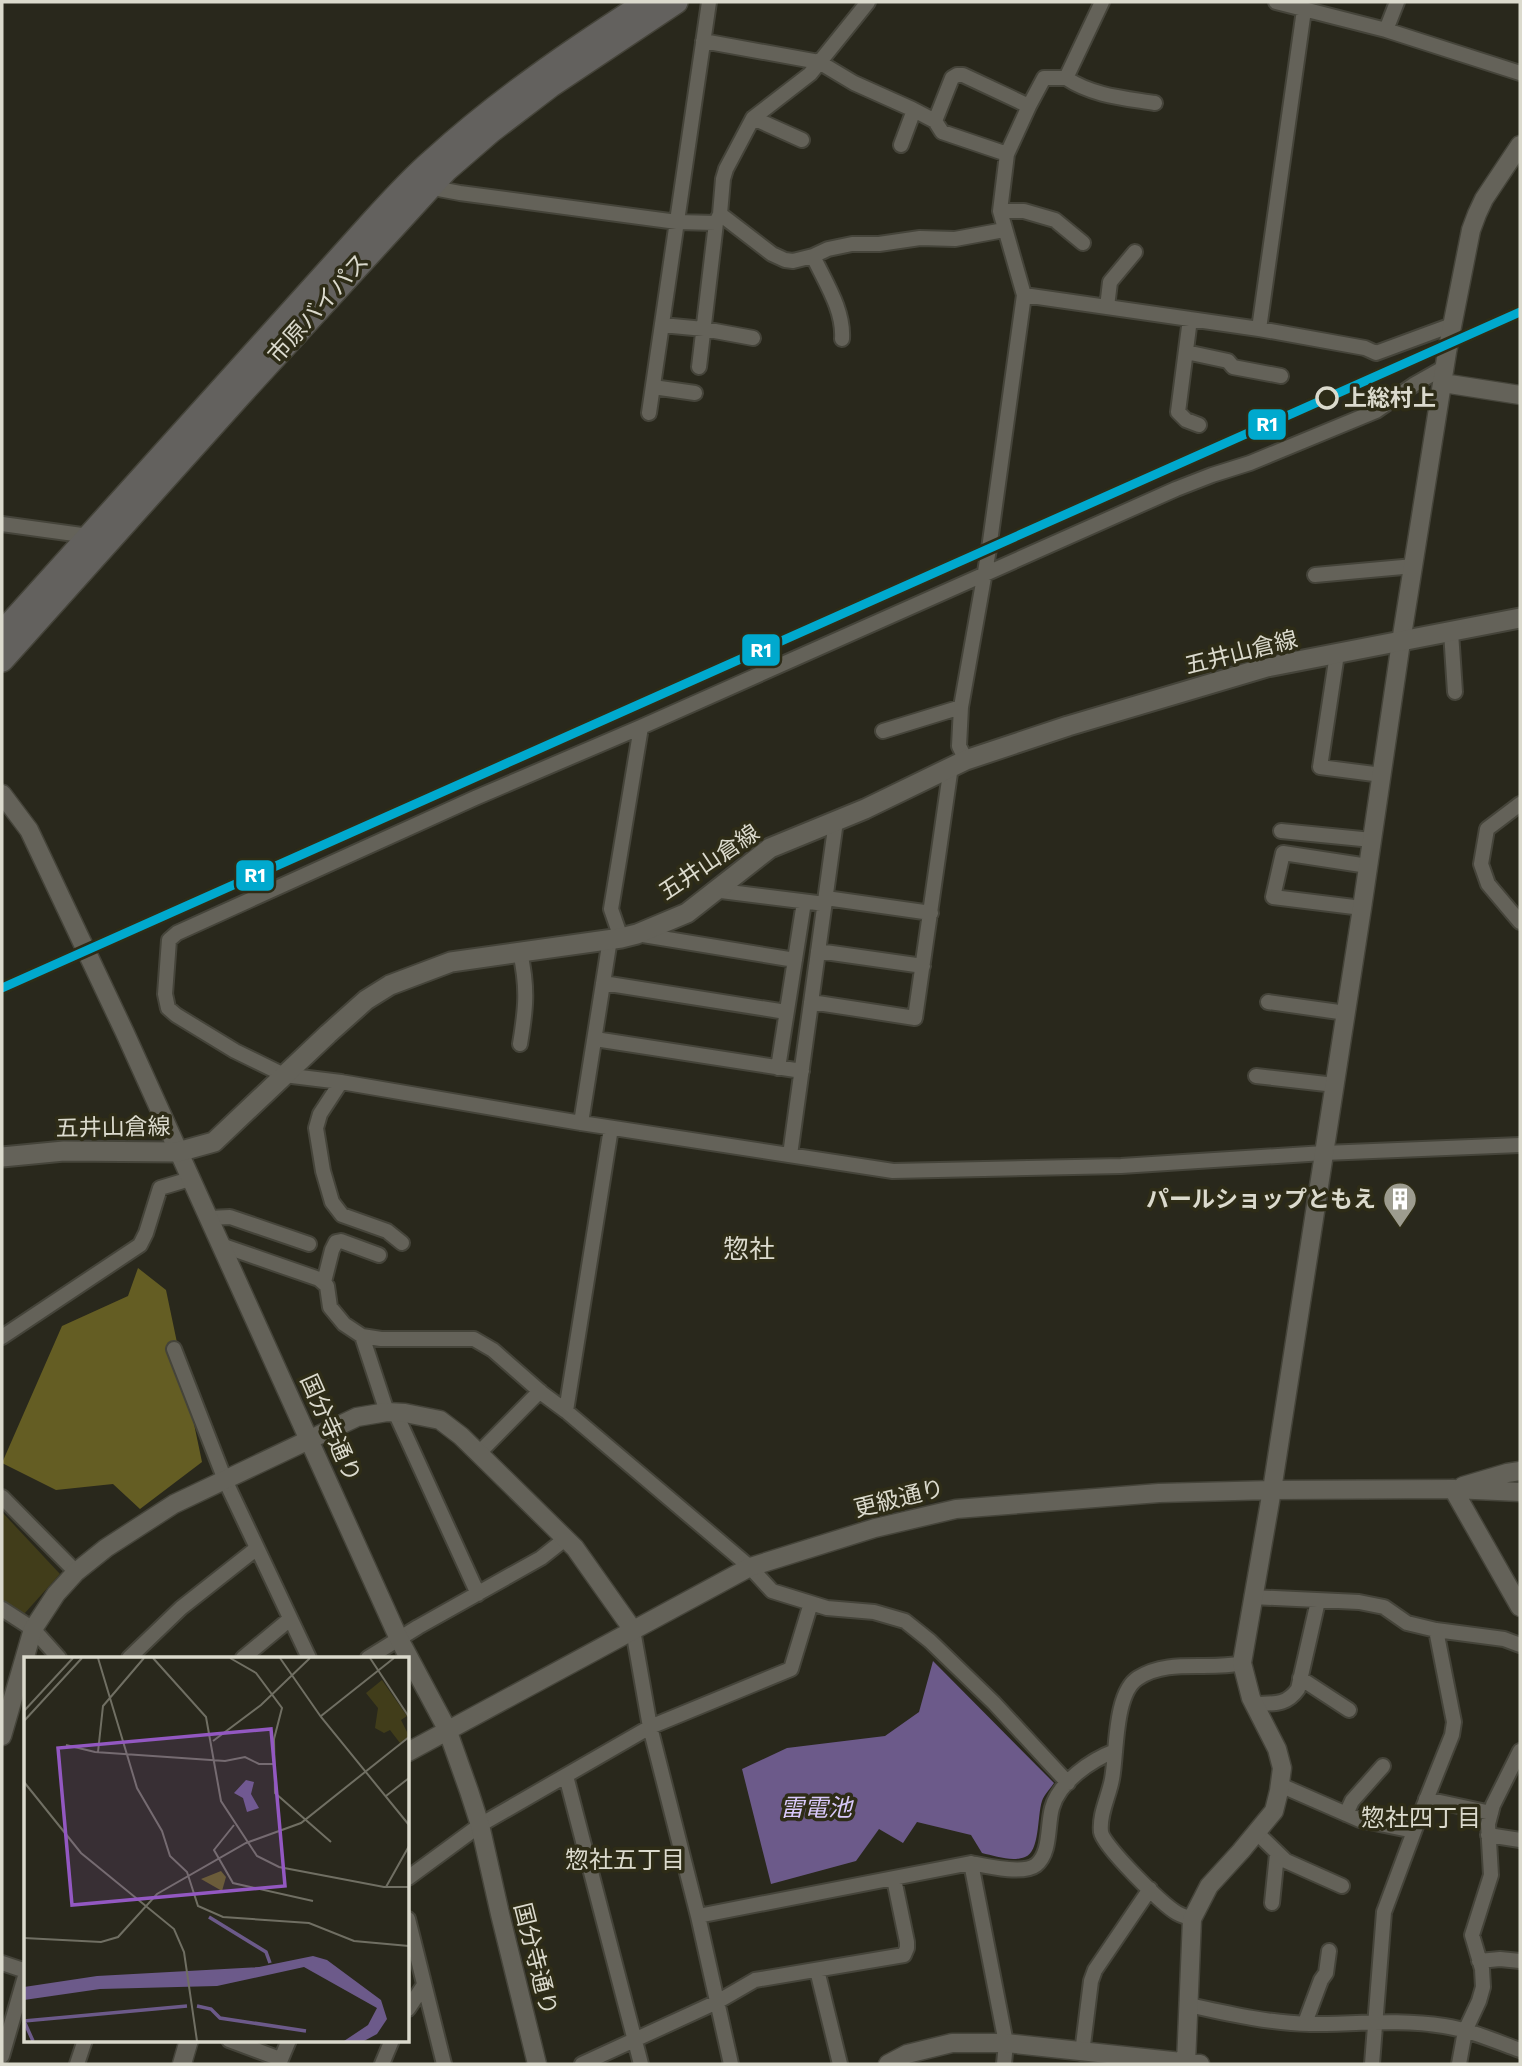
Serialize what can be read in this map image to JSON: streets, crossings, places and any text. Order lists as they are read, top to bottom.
{
  "streets": {
    "highway": ["市原バイパス"],
    "main road": ["五井山倉線"],
    "street": ["国分寺通り", "更級通り"]
  },
  "crossings": [
    ["五井山倉線", "国分寺通り"],
    ["国分寺通り", "更級通り"]
  ],
  "districts": ["惣社", "惣社四丁目", "惣社五丁目"],
  "water": ["雷電池"],
  "places": {
    "other": ["上総村上"],
    "building": ["パールショップともえ"]
  },
  "lines": ["transit line R1"]
}
